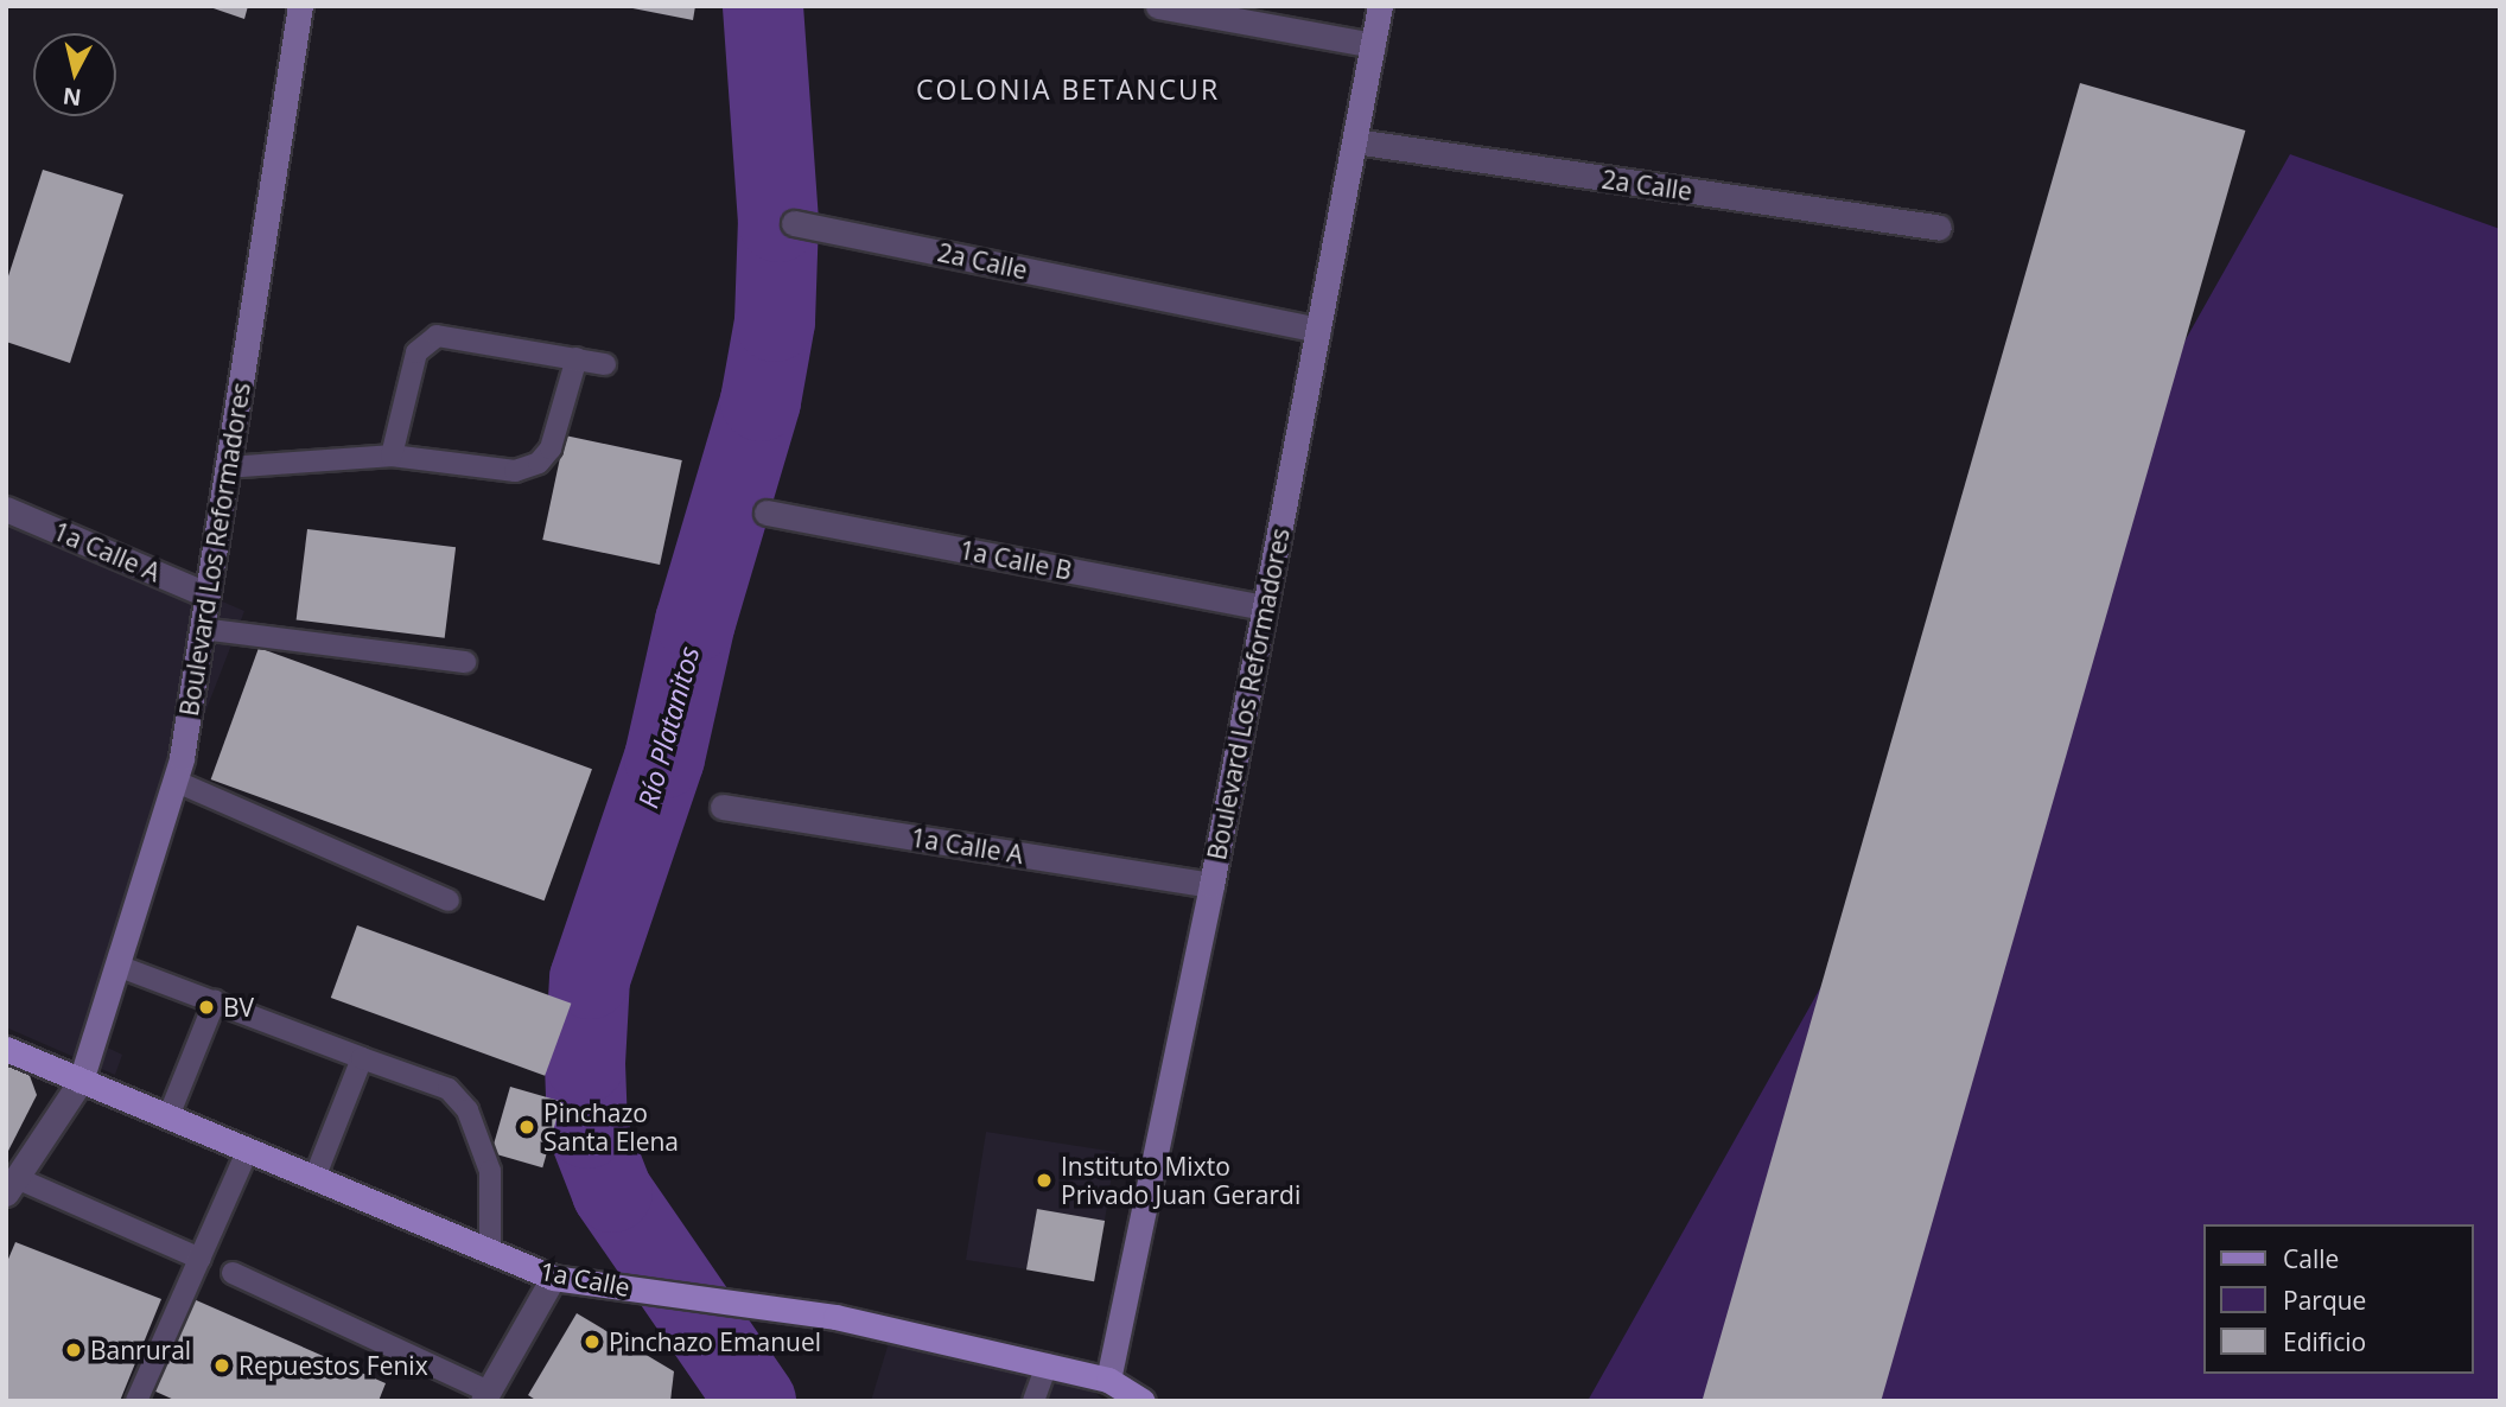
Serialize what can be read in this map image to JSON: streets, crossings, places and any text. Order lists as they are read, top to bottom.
{
  "streets": {
    "main road": ["Boulevard Los Reformadores", "1a Calle"],
    "street": ["2a Calle", "1a Calle A", "1a Calle B"]
  },
  "crossings": [
    ["2a Calle", "Boulevard Los Reformadores"],
    ["Boulevard Los Reformadores", "1a Calle A"],
    ["Boulevard Los Reformadores", "1a Calle B"],
    ["Boulevard Los Reformadores", "1a Calle"]
  ],
  "districts": ["COLONIA BETANCUR"],
  "water": ["Río Platanitos"],
  "places": [
    "BV",
    "Pinchazo Santa Elena",
    "Instituto Mixto Privado Juan Gerardi",
    "Pinchazo Emanuel",
    "Banrural",
    "Repuestos Fenix"
  ],
  "legend": ["Calle", "Parque", "Edificio"],
  "north": "bottom"
}
